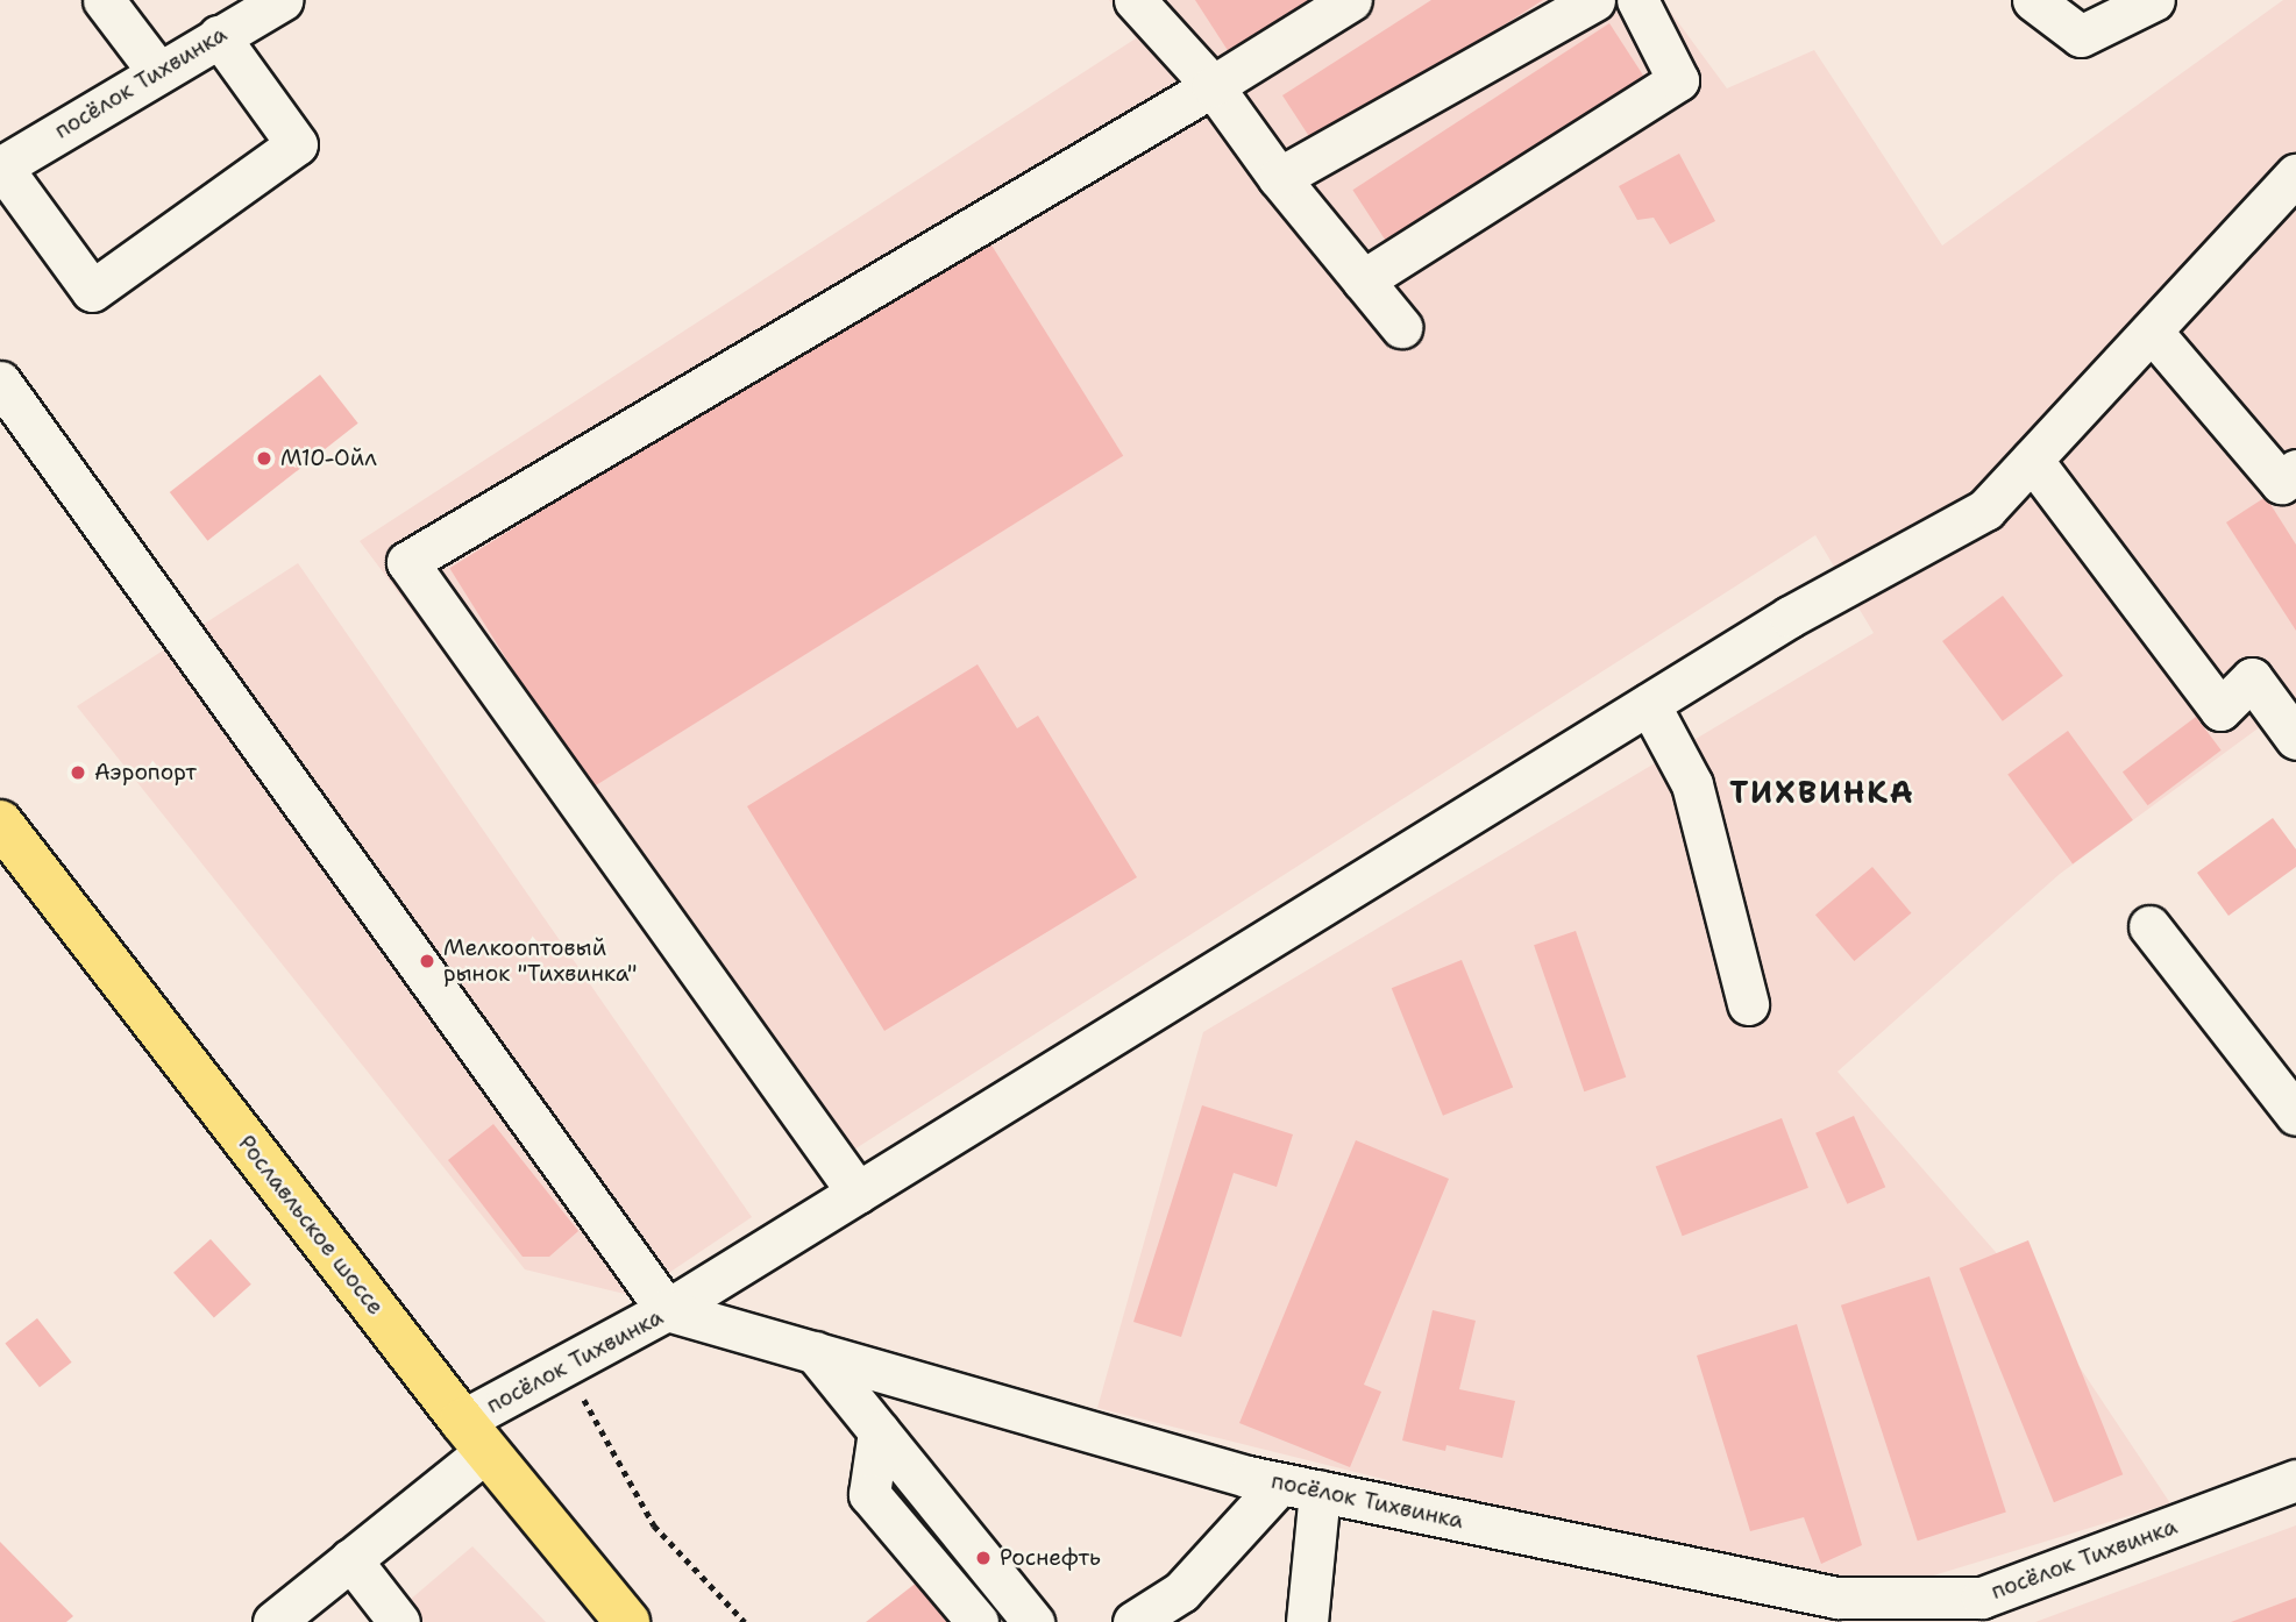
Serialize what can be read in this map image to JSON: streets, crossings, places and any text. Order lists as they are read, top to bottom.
{
  "streets": {
    "main road": ["Рославльское шоссе"],
    "street": ["посёлок Тихвинка"]
  },
  "crossings": [
    ["посёлок Тихвинка", "Рославльское шоссе"]
  ],
  "districts": ["ТИХВИНКА"],
  "places": [
    "М10-Ойл",
    "Аэропорт",
    "Мелкооптовый рынок \"Тихвинка\"",
    "Роснефть"
  ]
}
